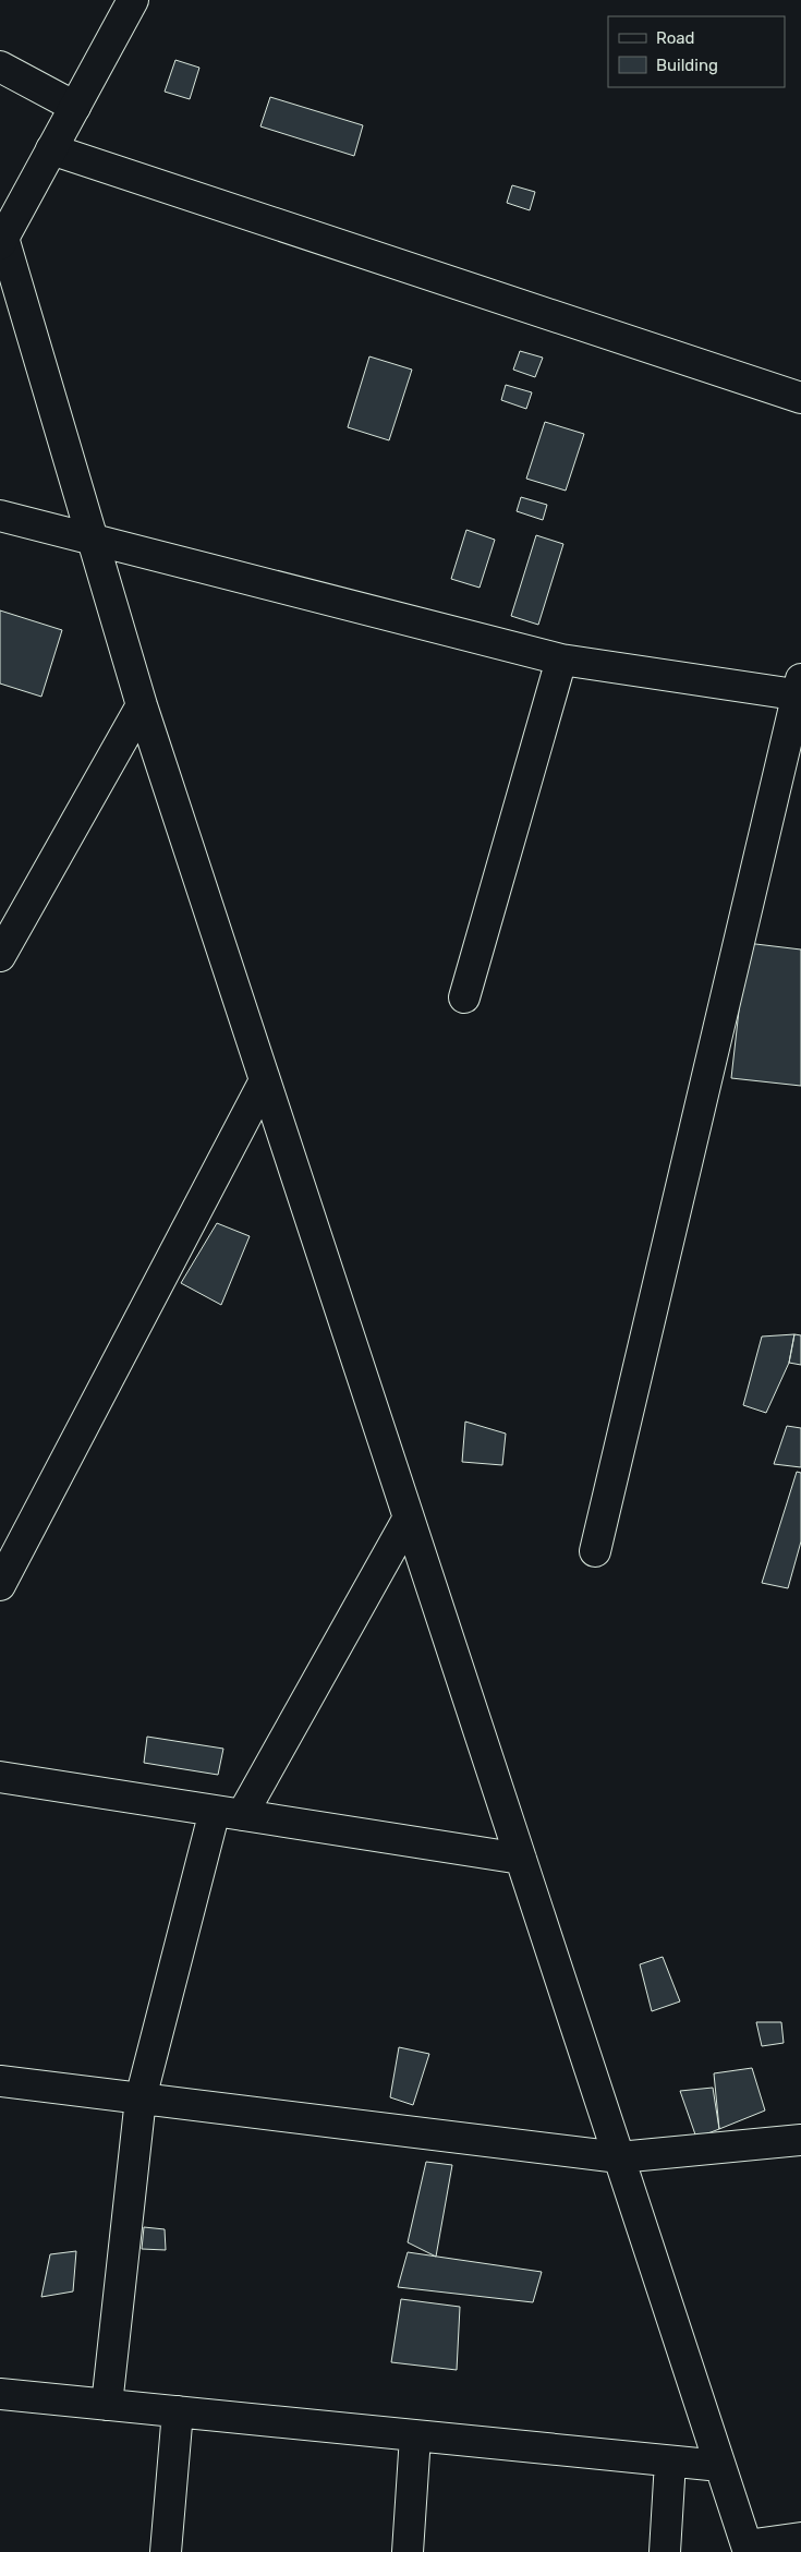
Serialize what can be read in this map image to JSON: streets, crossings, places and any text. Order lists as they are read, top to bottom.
{
  "legend": ["Road", "Building"]
}
